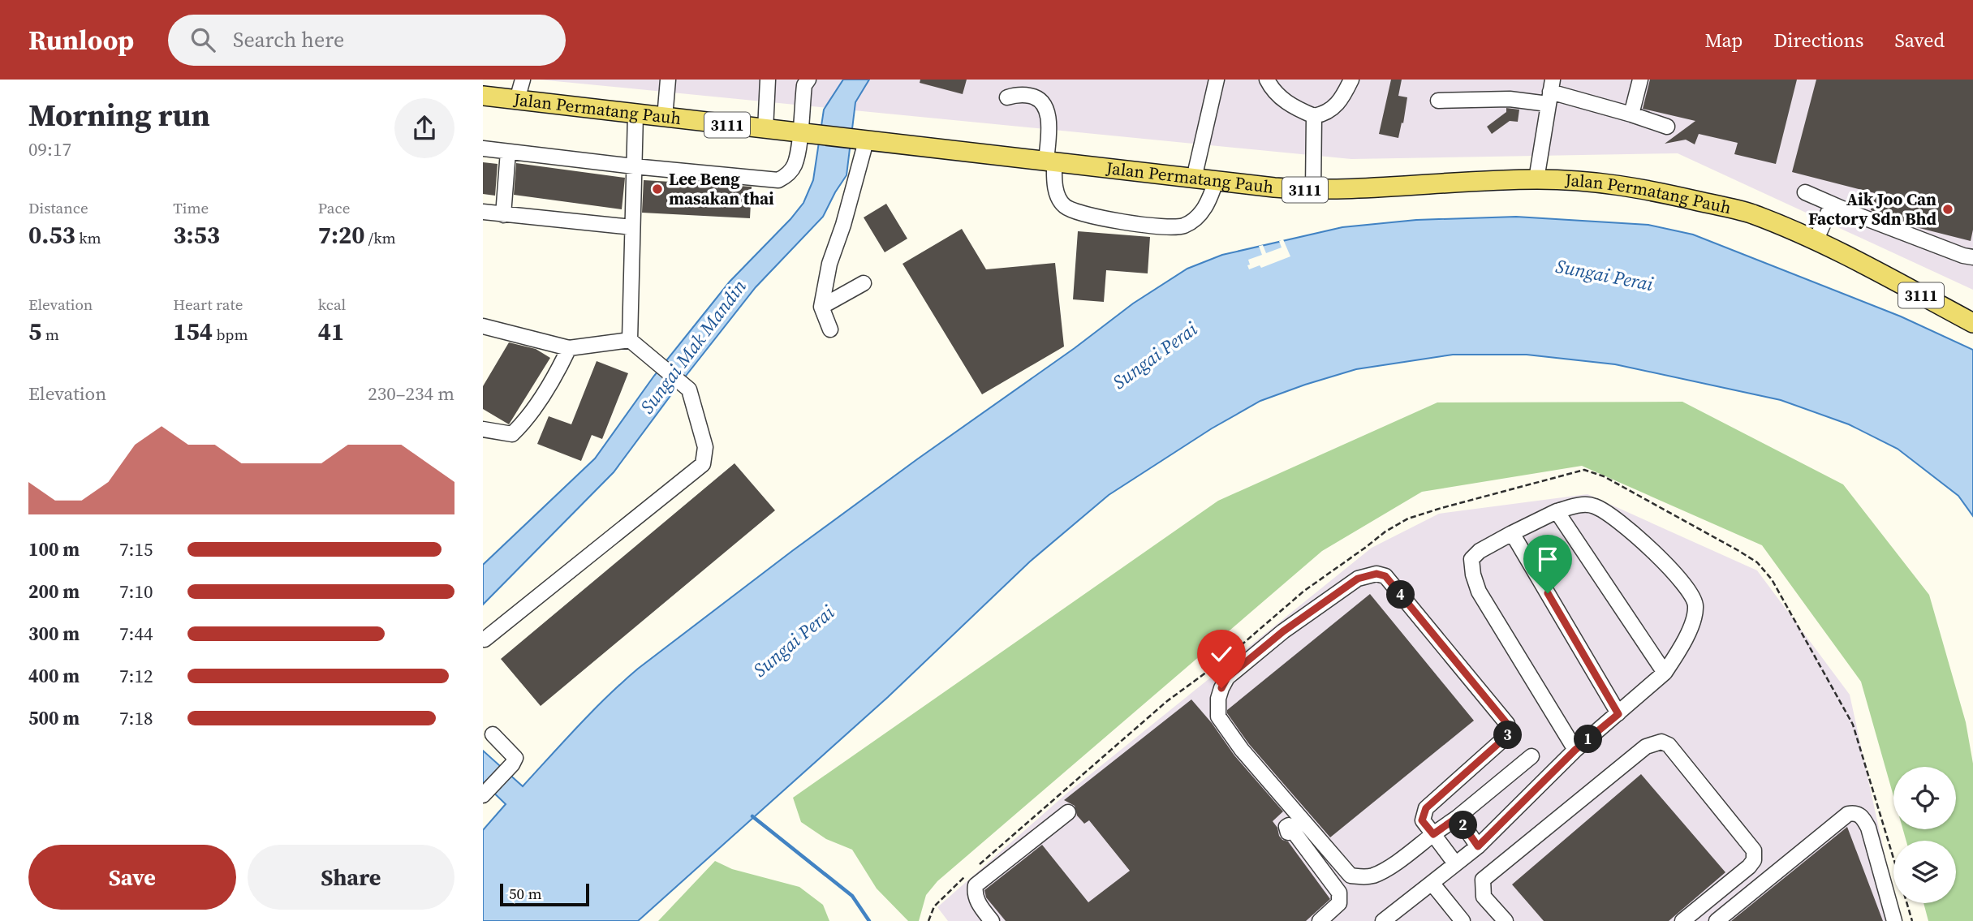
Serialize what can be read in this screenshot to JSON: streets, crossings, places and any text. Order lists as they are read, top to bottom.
{
  "streets": {
    "main road": ["Jalan Permatang Pauh", "3111"]
  },
  "water": ["Sungai Perai", "Sungai Mak Mandin"],
  "places": ["Lee Beng masakan thai", "Aik Joo Can Factory Sdn Bhd"],
  "scale_bar": "50 m",
  "page": {
    "header": "Runloop",
    "search": "Search here",
    "nav": ["Map", "Directions", "Saved"],
    "heading": ["Morning run", "09:17"],
    "stats": [
      ["Distance", "0.53 km"],
      ["Time", "3:53"],
      ["Pace", "7:20 /km"],
      ["Elevation", "5 m"],
      ["Heart rate", "154 bpm"],
      ["kcal", "41"]
    ],
    "chart": ["Elevation", "230–234 m"],
    "list": [
      {
        "name": "100 m",
        "note": "7:15"
      },
      {
        "name": "200 m",
        "note": "7:10"
      },
      {
        "name": "300 m",
        "note": "7:44"
      },
      {
        "name": "400 m",
        "note": "7:12"
      },
      {
        "name": "500 m",
        "note": "7:18"
      }
    ],
    "pins": [
      "4",
      "3",
      "1",
      "2"
    ],
    "buttons": ["Save", "Share"],
    "scale": "50 m"
  }
}
